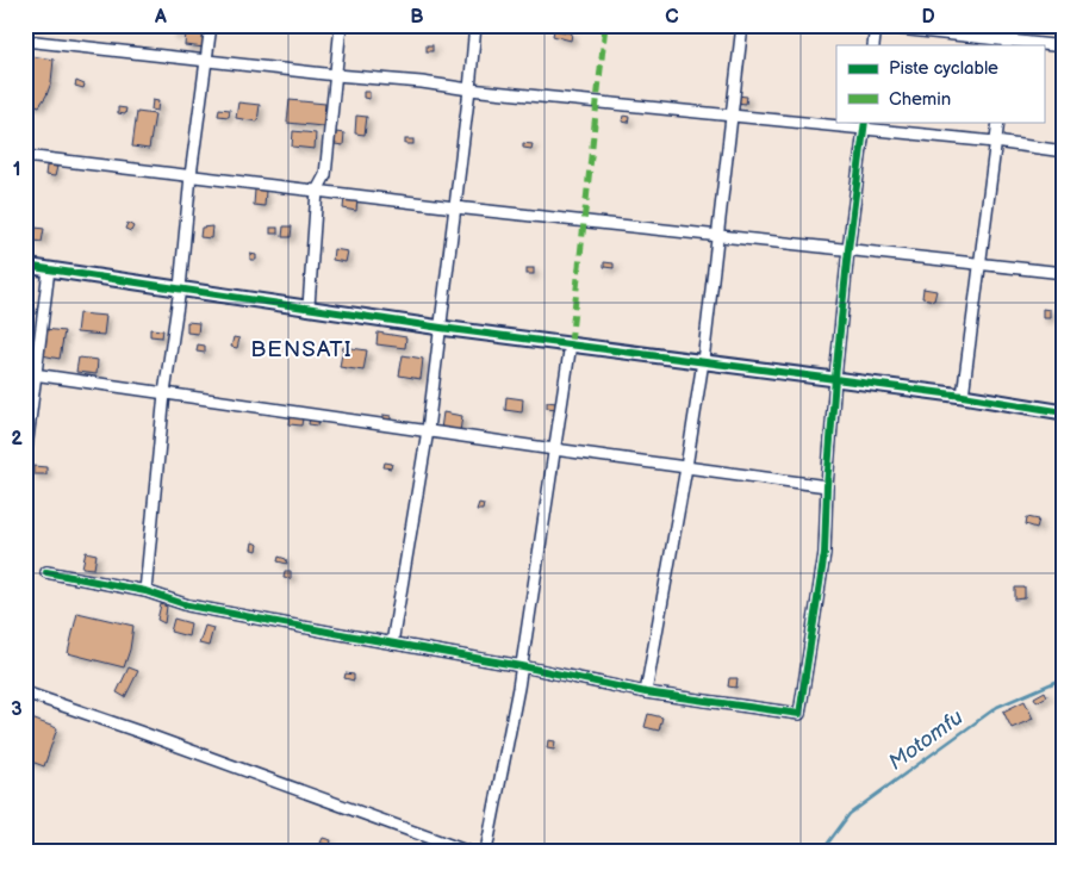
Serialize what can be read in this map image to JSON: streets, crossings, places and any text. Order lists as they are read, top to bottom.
{
  "districts": ["BENSATI"],
  "water": ["Motomfu"],
  "legend": ["Piste cyclable", "Chemin"],
  "grid": {
    "columns": [
      "A",
      "B",
      "C",
      "D"
    ],
    "rows": ["1", "2", "3"]
  }
}
